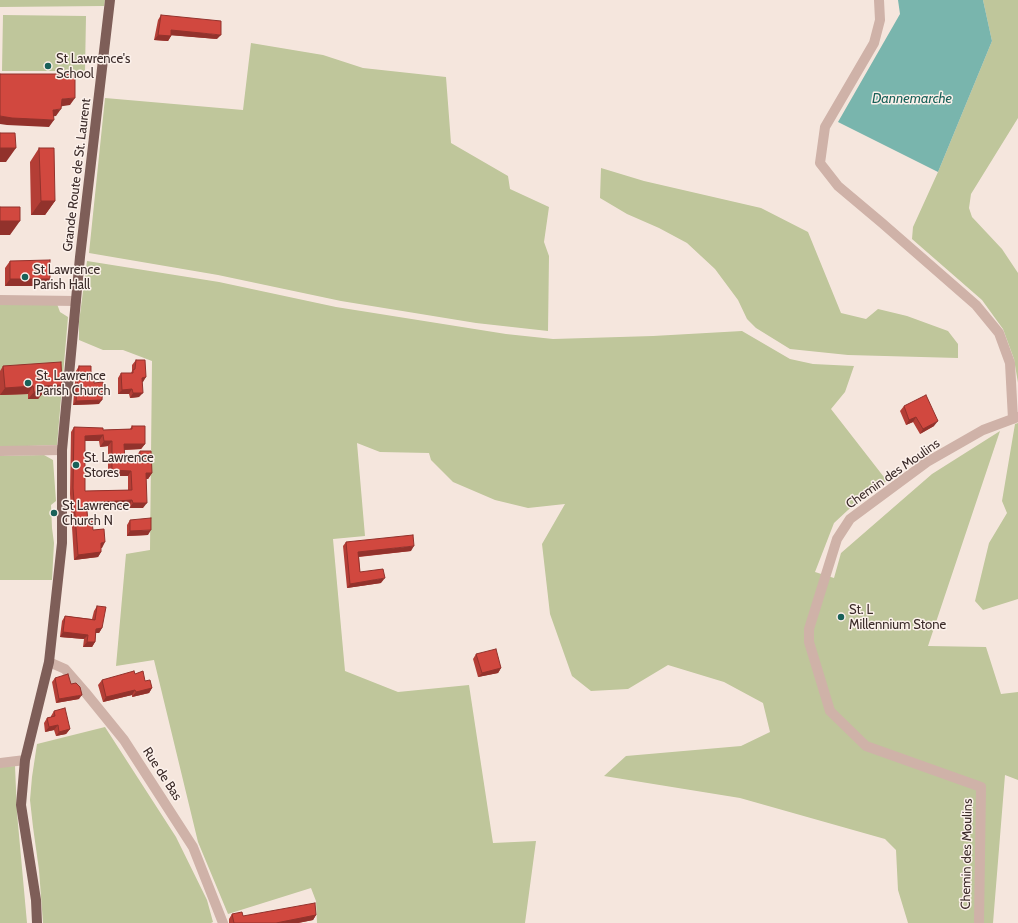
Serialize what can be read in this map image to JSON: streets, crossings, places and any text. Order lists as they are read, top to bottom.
{
  "streets": {
    "main road": ["Grande Route de St. Laurent"],
    "street": ["Chemin des Moulins", "Rue de Bas"]
  },
  "crossings": [
    ["Grande Route de St. Laurent", "Rue de Bas"]
  ],
  "water": ["Dannemarche"],
  "places": [
    "St Lawrence's School",
    "St Lawrence Parish Hall",
    "St. Lawrence Parish Church",
    "St. Lawrence Stores",
    "St Lawrence Church N",
    "St. L Millennium Stone"
  ]
}
